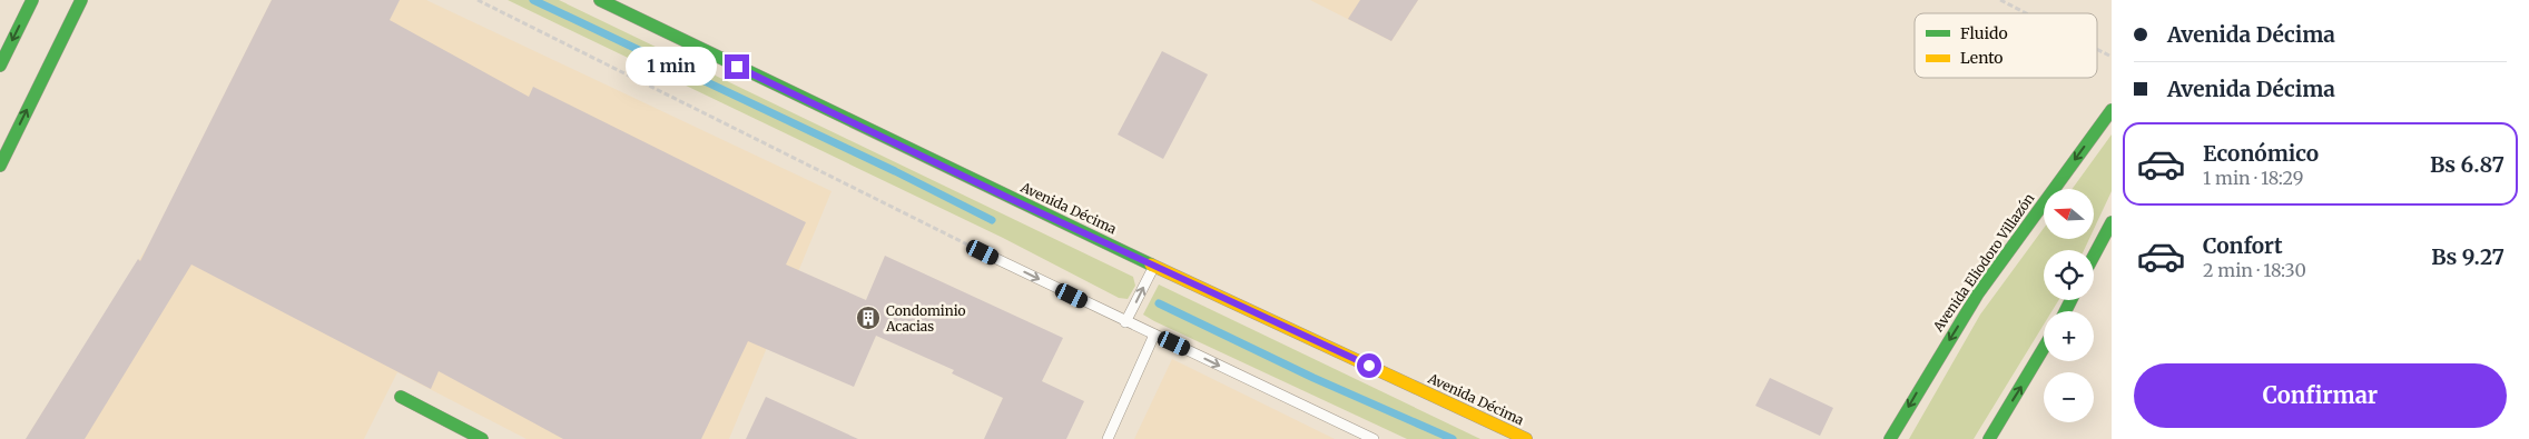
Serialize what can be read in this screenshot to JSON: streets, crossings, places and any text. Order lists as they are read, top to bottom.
{
  "streets": {
    "main road": ["Avenida Décima", "Avenida Eliodoro Villazón"]
  },
  "places": {
    "building": ["Condominio Acacias"]
  },
  "legend": ["Fluido", "Lento"],
  "north": "left",
  "page": {
    "banner": ["Avenida Décima", "Avenida Décima"],
    "bubble": "1 min",
    "list": [
      {
        "name": "Económico",
        "note": "1 min · 18:29",
        "value": "Bs 6.87"
      },
      {
        "name": "Confort",
        "note": "2 min · 18:30",
        "value": "Bs 9.27"
      }
    ],
    "map_buttons": ["+", "−"],
    "buttons": "Confirmar"
  }
}
